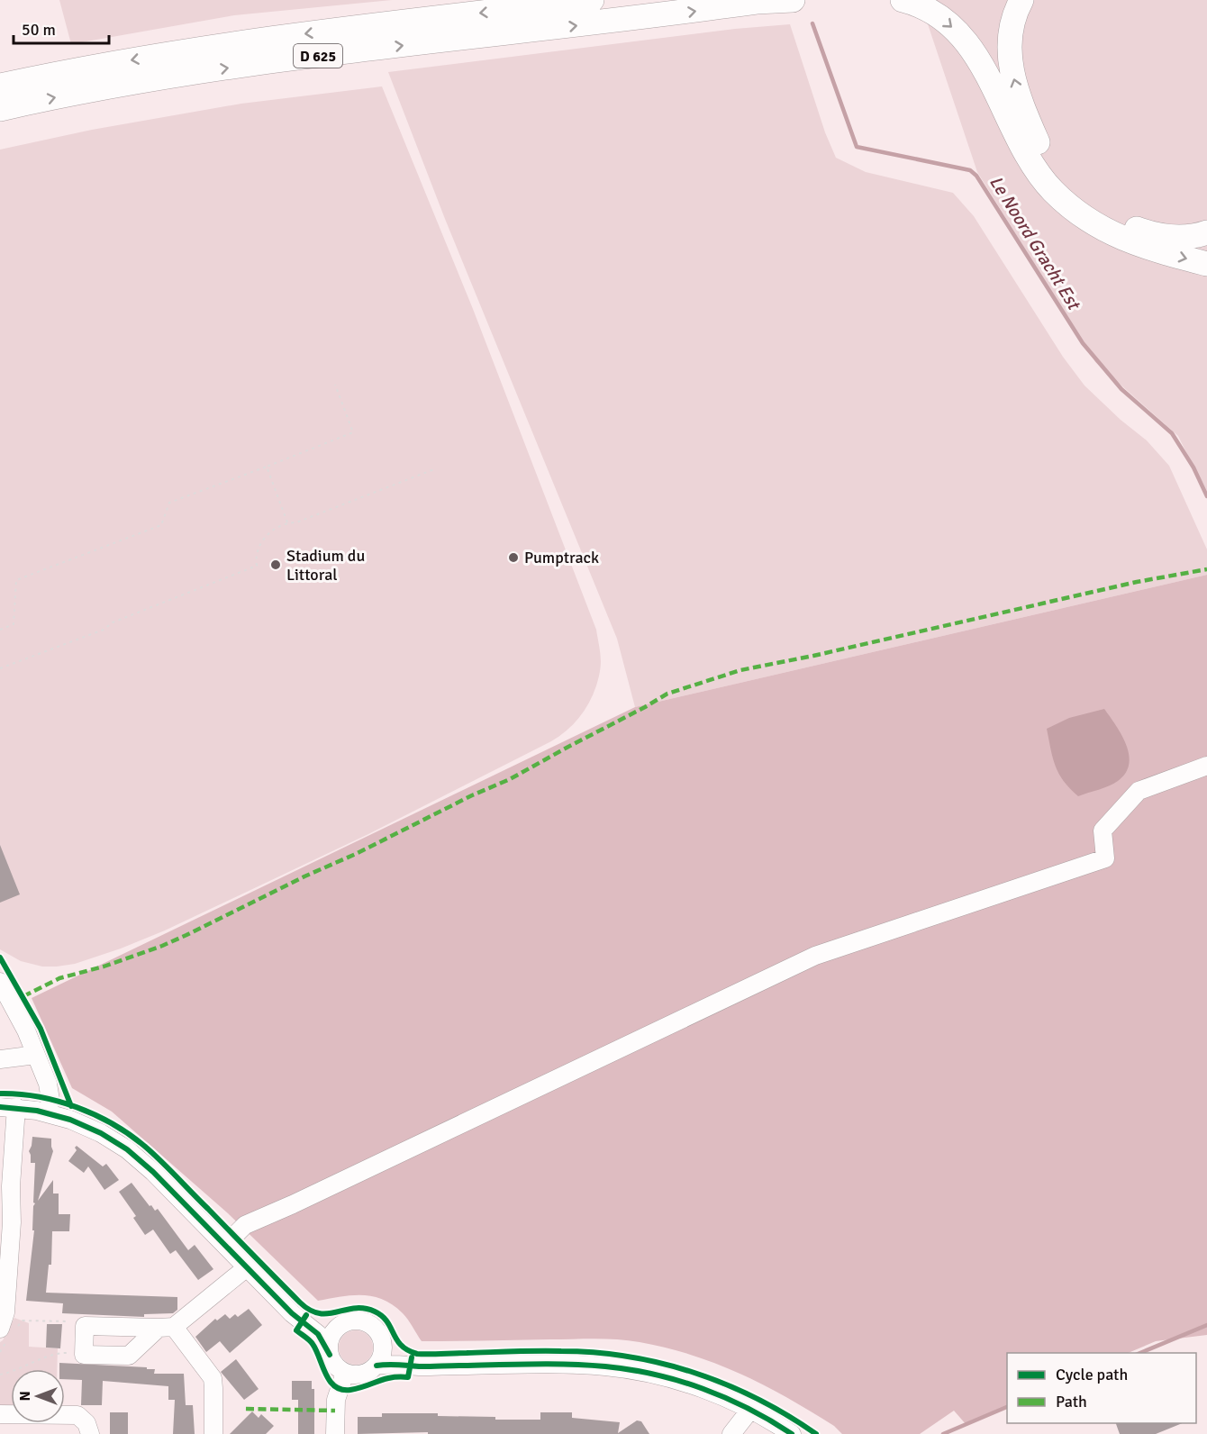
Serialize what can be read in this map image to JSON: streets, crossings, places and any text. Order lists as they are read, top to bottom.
{
  "streets": {
    "highway": ["D 625"]
  },
  "water": ["Le Noord Gracht Est"],
  "places": ["Pumptrack", "Stadium du Littoral"],
  "legend": ["Cycle path", "Path"],
  "scale_bar": "50 m",
  "north": "left"
}
